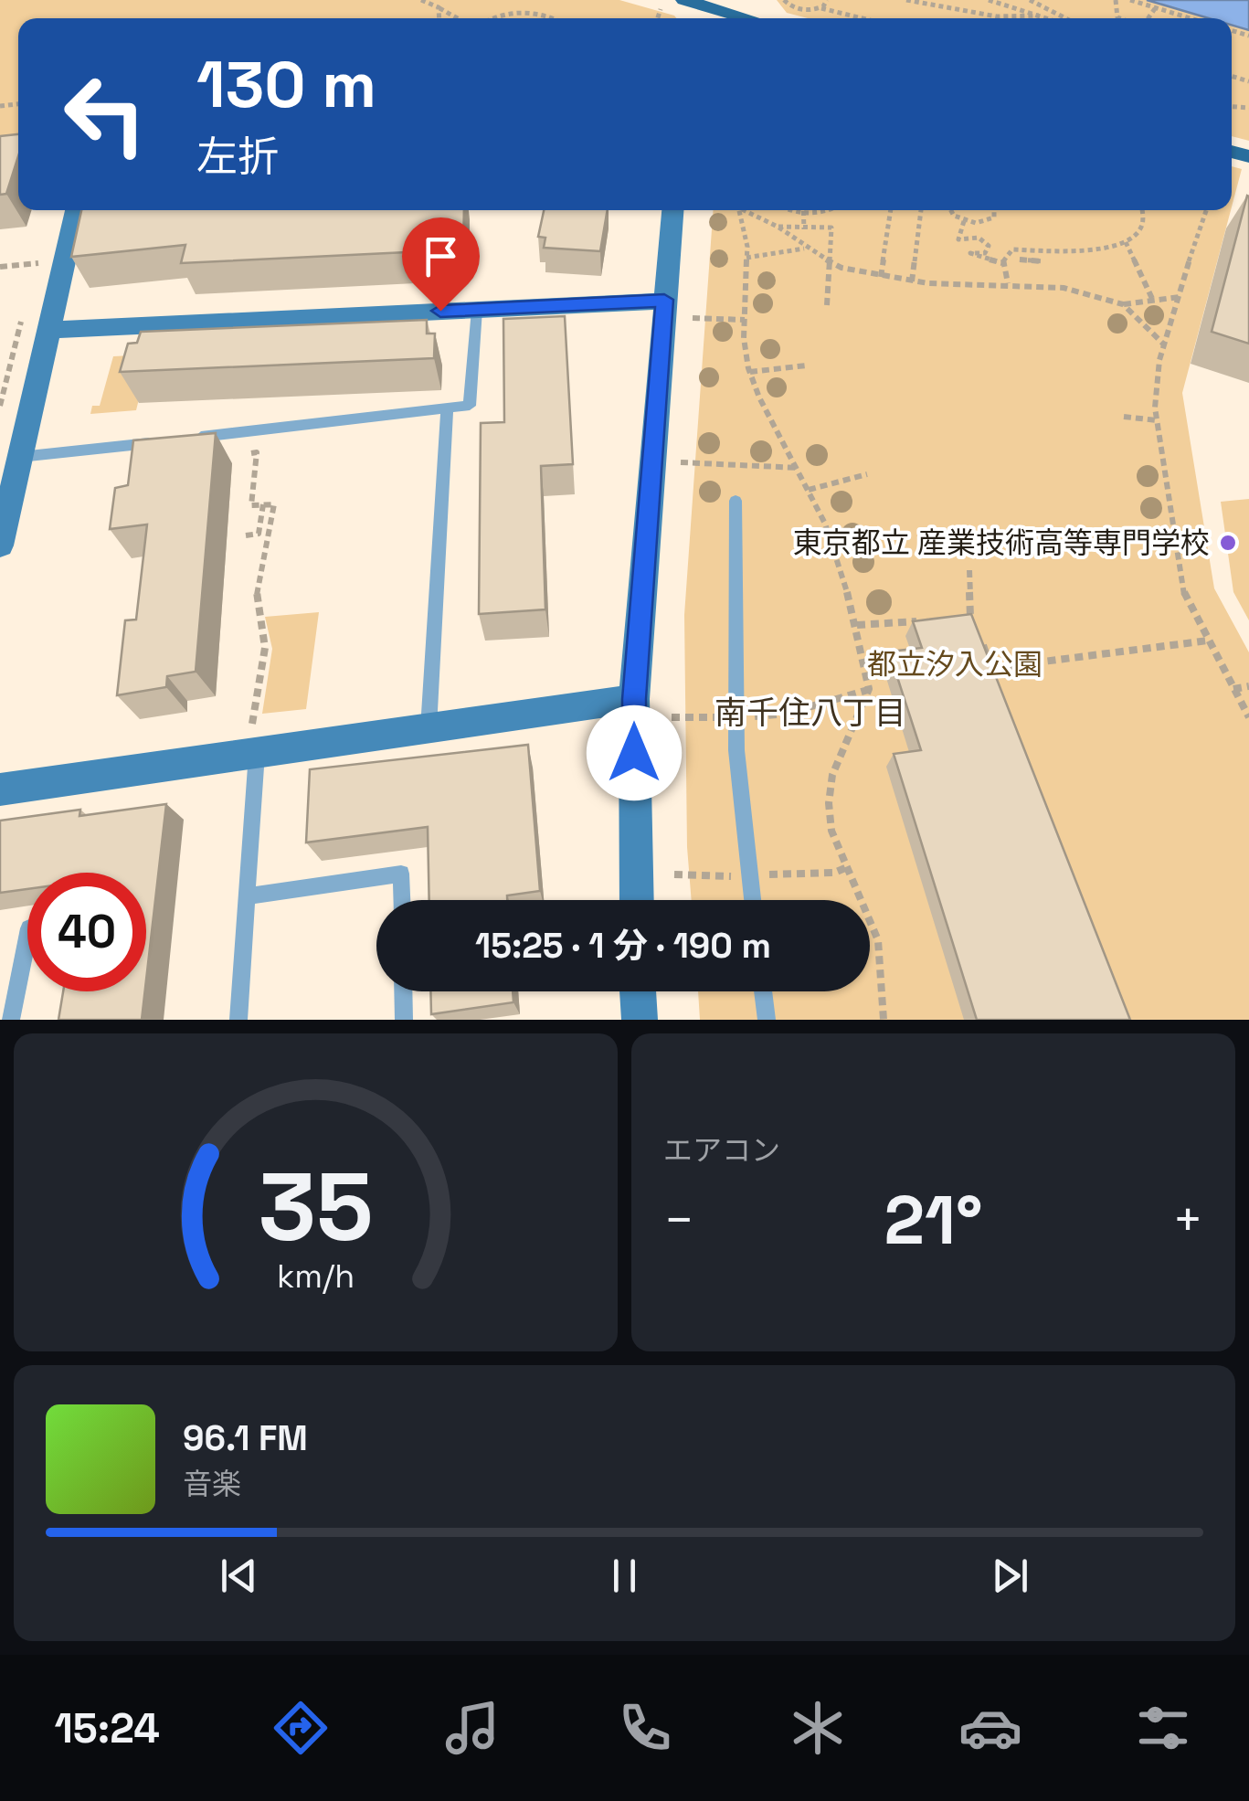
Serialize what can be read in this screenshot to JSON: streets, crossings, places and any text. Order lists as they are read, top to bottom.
{
  "districts": ["南千住八丁目"],
  "parks": ["都立汐入公園"],
  "places": ["東京都立 産業技術高等専門学校"],
  "page": {
    "turn": ["130 m", "左折"],
    "limit": "40",
    "trip": "15:25 · 1 分 · 190 m",
    "tile": "エアコン",
    "heat": ["−", "21°", "+"],
    "song": ["96.1 FM", "音楽"],
    "tabs": "15:24",
    "gauge": ["35", "km/h"]
  }
}
